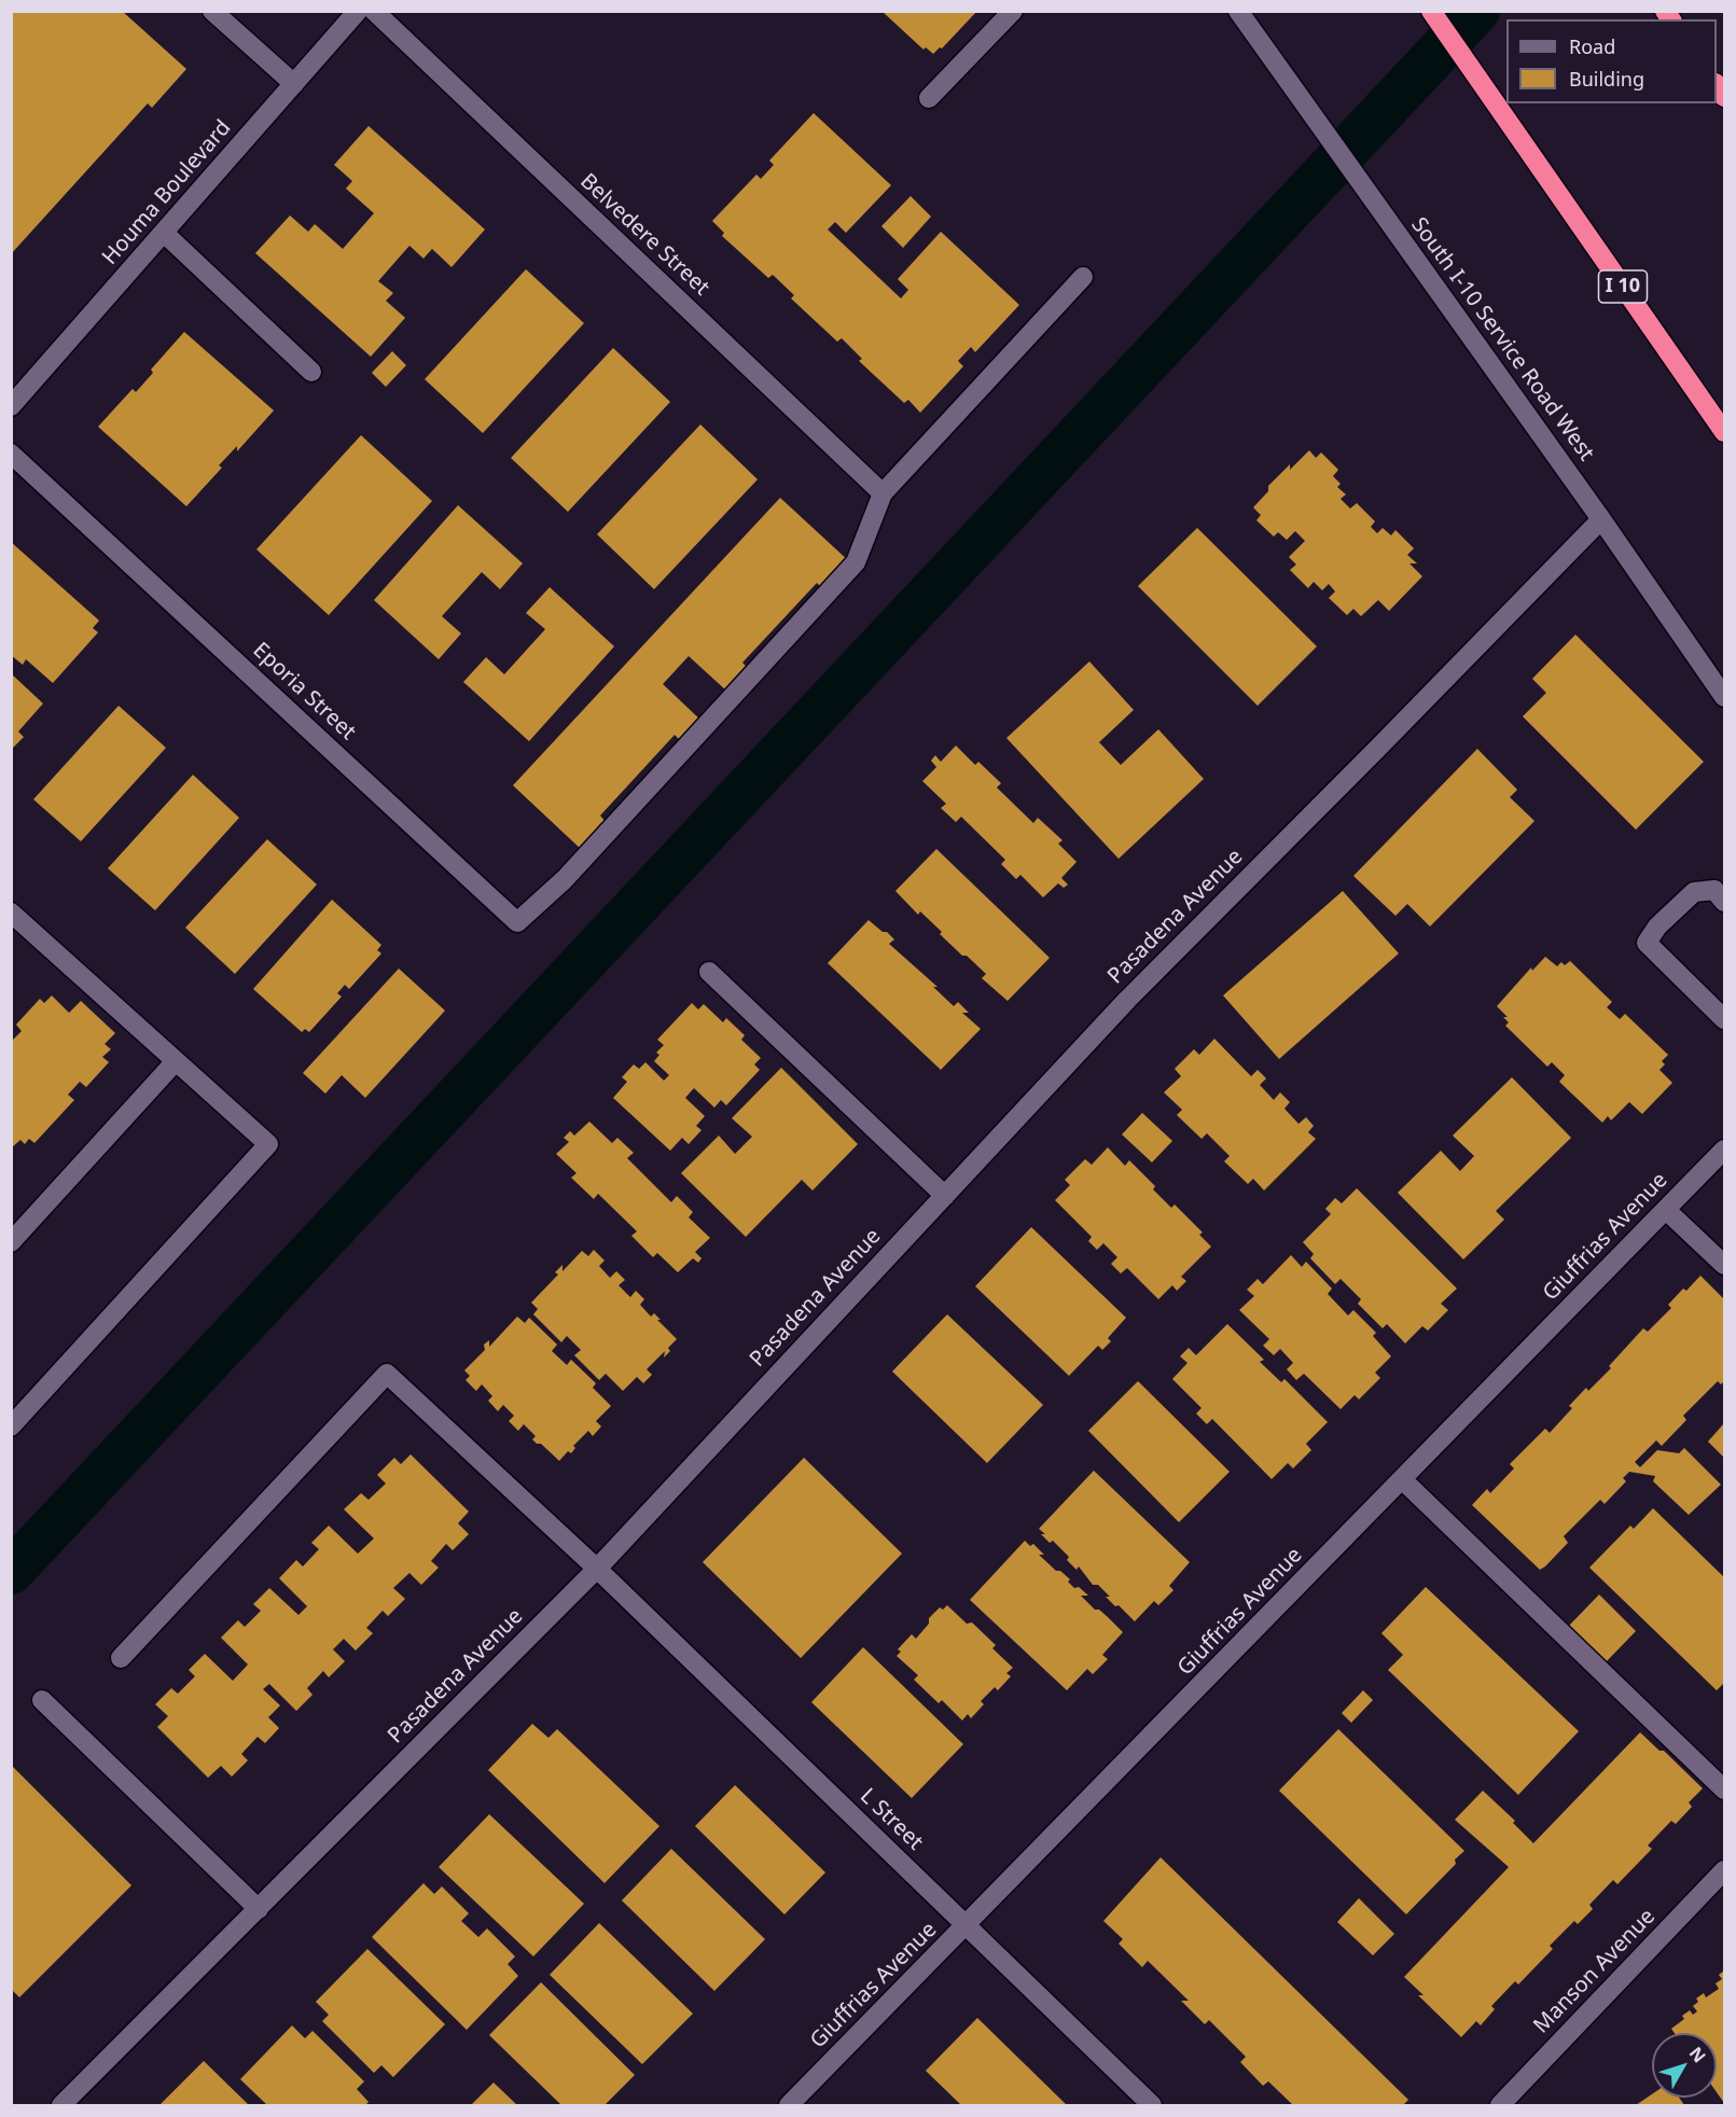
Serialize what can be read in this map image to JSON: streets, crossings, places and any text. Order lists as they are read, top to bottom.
{
  "streets": {
    "highway": ["I 10"],
    "street": [
      "Houma Boulevard",
      "Belvedere Street",
      "South I-10 Service Road West",
      "Eporia Street",
      "Pasadena Avenue",
      "Giuffrias Avenue",
      "L Street",
      "Manson Avenue"
    ]
  },
  "crossings": [
    ["Belvedere Street", "Eporia Street"],
    ["South I-10 Service Road West", "Pasadena Avenue"],
    ["Pasadena Avenue", "L Street"],
    ["Giuffrias Avenue", "L Street"]
  ],
  "legend": ["Road", "Building"],
  "north": "top right"
}
